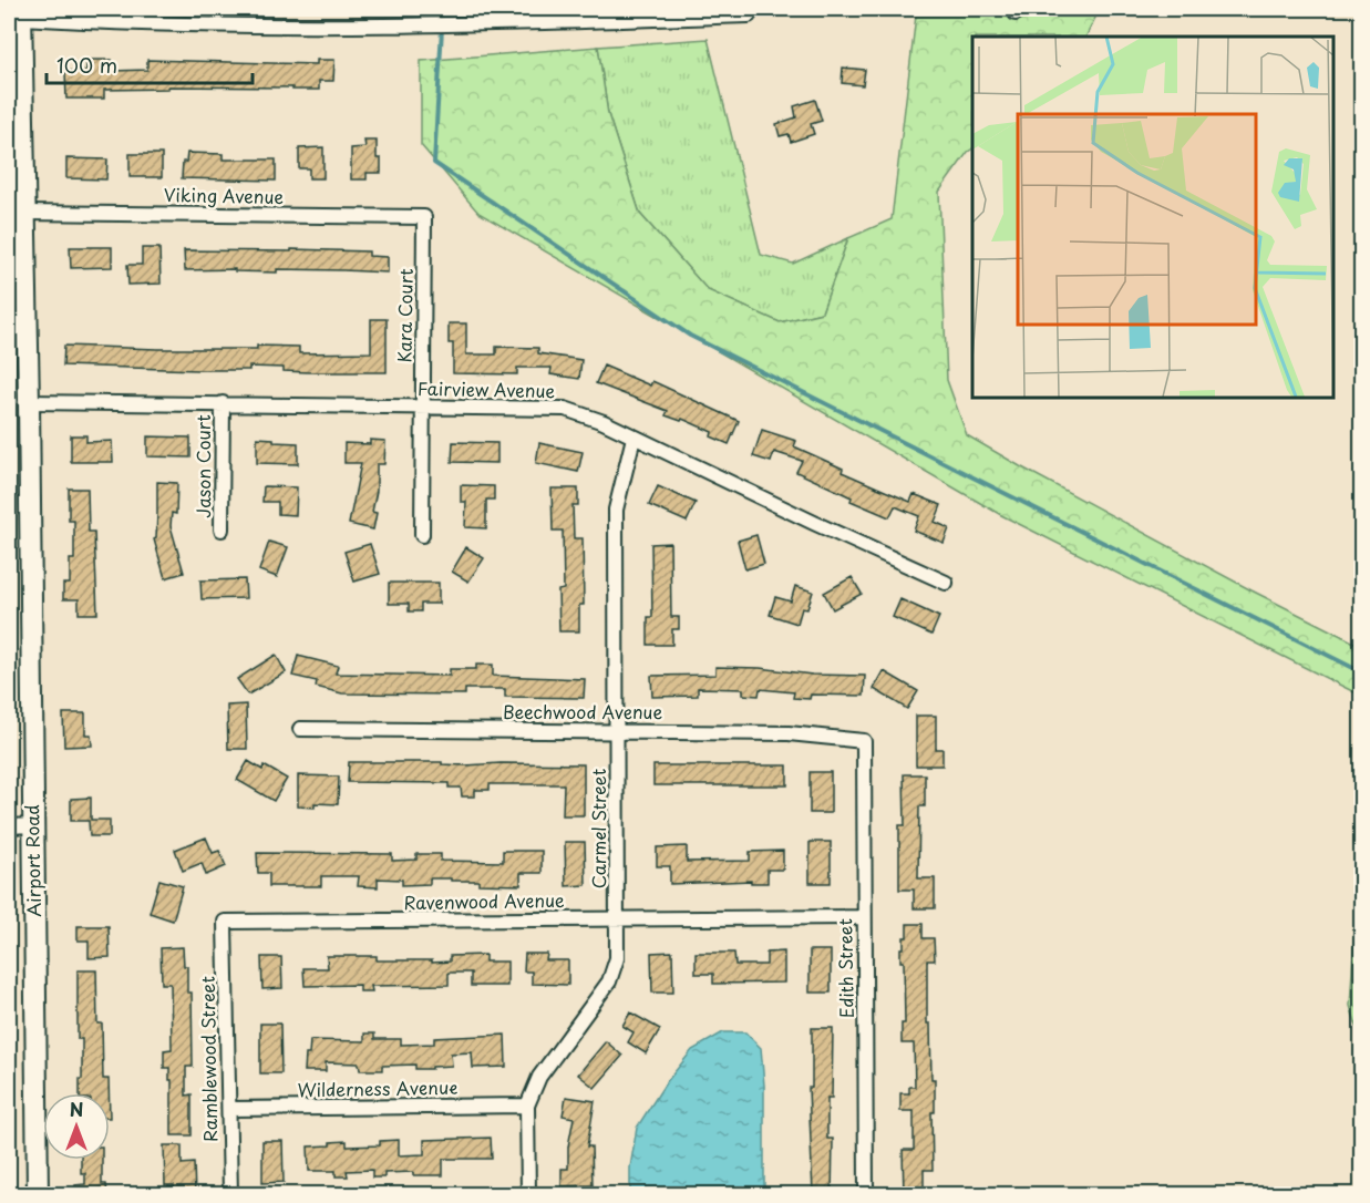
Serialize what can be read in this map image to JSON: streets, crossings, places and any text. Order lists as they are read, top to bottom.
{
  "streets": {
    "main road": ["Airport Road"],
    "street": [
      "Viking Avenue",
      "Kara Court",
      "Fairview Avenue",
      "Jason Court",
      "Beechwood Avenue",
      "Carmel Street",
      "Ravenwood Avenue",
      "Edith Street",
      "Ramblewood Street",
      "Wilderness Avenue"
    ]
  },
  "crossings": [
    ["Viking Avenue", "Kara Court"],
    ["Viking Avenue", "Airport Road"],
    ["Kara Court", "Fairview Avenue"],
    ["Fairview Avenue", "Jason Court"],
    ["Fairview Avenue", "Carmel Street"],
    ["Fairview Avenue", "Airport Road"],
    ["Beechwood Avenue", "Carmel Street"],
    ["Beechwood Avenue", "Edith Street"],
    ["Carmel Street", "Ravenwood Avenue"],
    ["Carmel Street", "Wilderness Avenue"],
    ["Ravenwood Avenue", "Edith Street"],
    ["Ravenwood Avenue", "Ramblewood Street"],
    ["Ramblewood Street", "Wilderness Avenue"]
  ],
  "scale_bar": "100 m",
  "north": "top"
}
